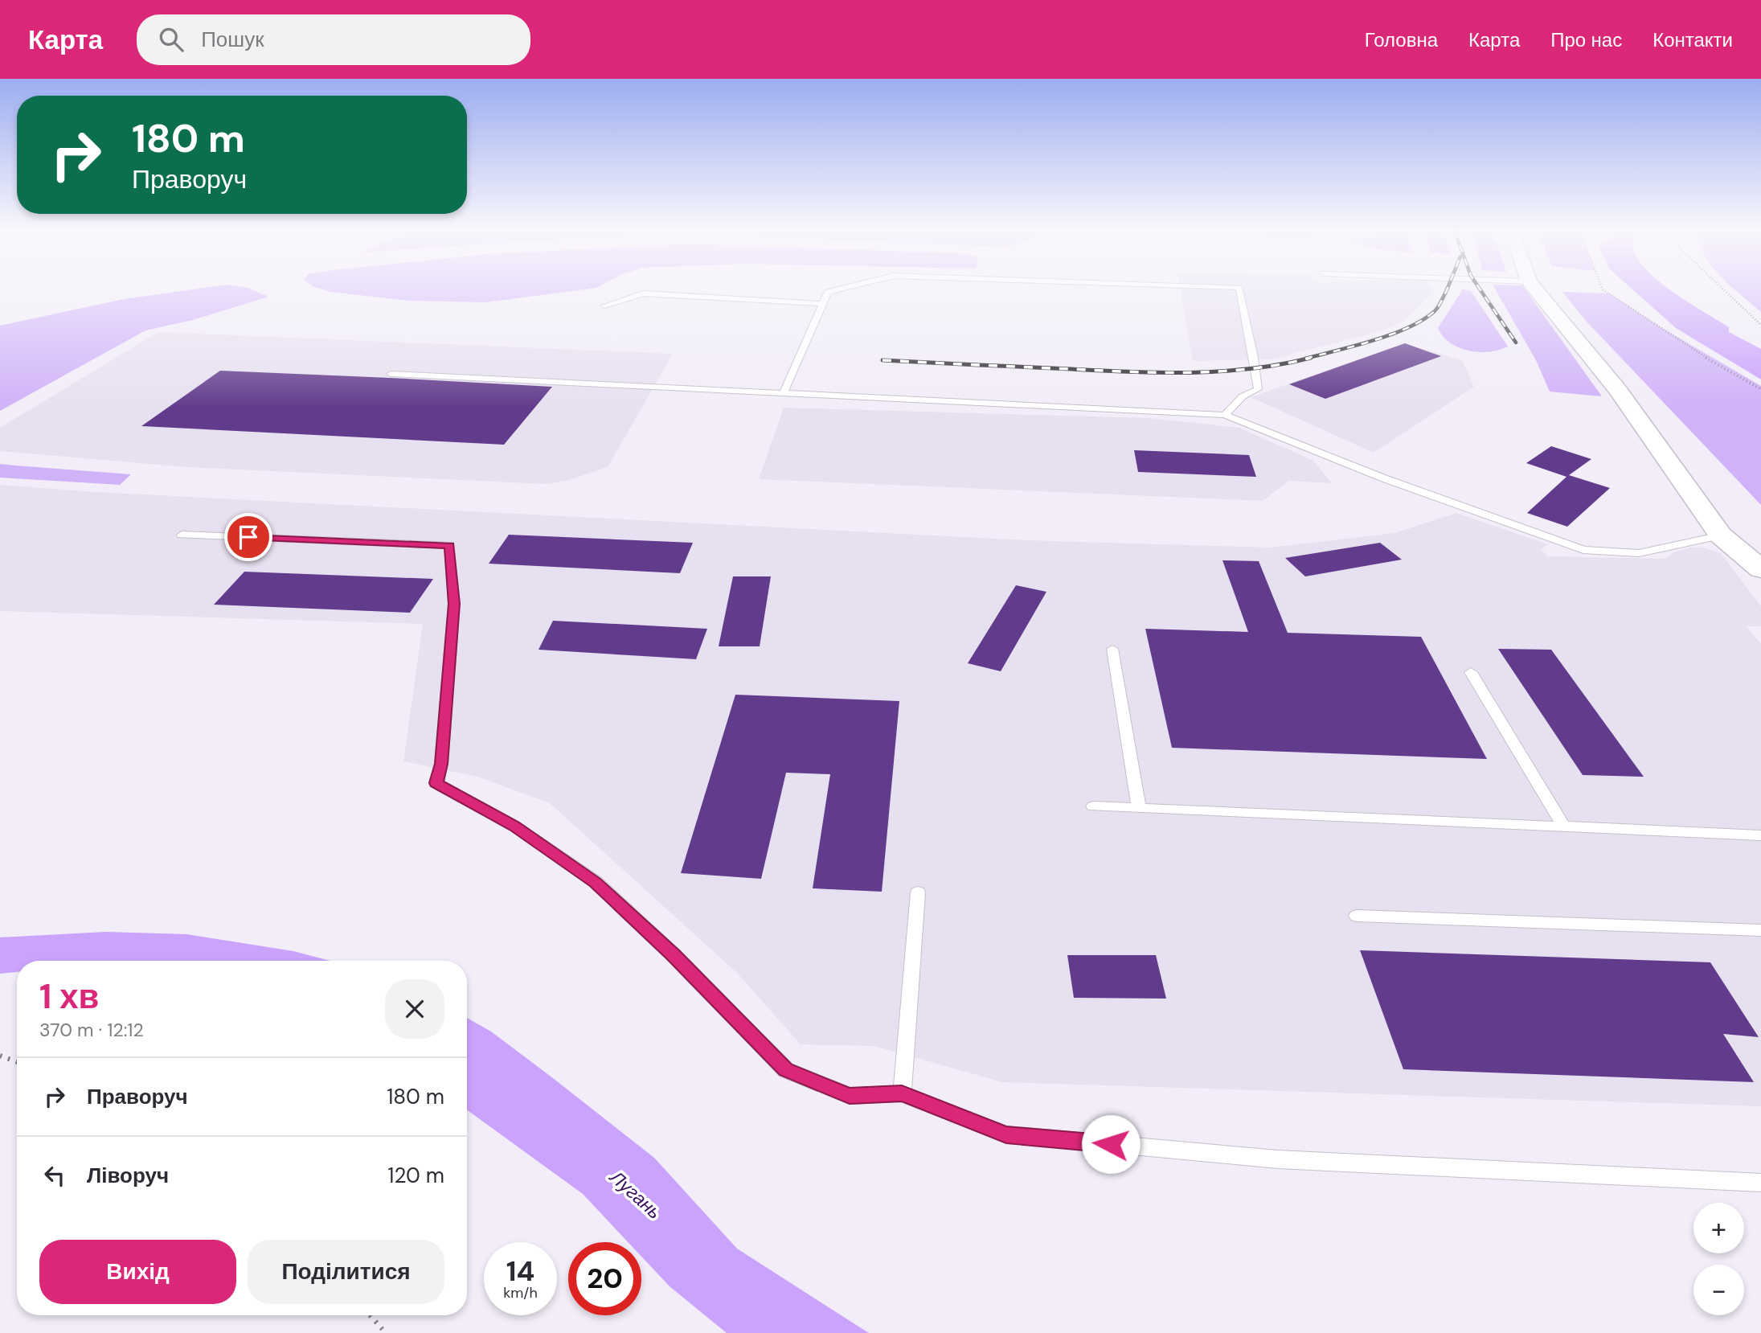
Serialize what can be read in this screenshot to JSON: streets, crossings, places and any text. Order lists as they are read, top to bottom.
{
  "water": ["Лугань"],
  "page": {
    "header": "Карта",
    "search": "Пошук",
    "nav": [
      "Головна",
      "Карта",
      "Про нас",
      "Контакти"
    ],
    "turn": ["180 m", "Праворуч"],
    "heading": ["1 хв", "370 m · 12:12"],
    "list": [
      {
        "name": "Праворуч",
        "value": "180 m"
      },
      {
        "name": "Ліворуч",
        "value": "120 m"
      }
    ],
    "map_buttons": ["+", "−"],
    "buttons": ["Вихід", "Поділитися"],
    "speed": "14 km/h",
    "limit": "20"
  }
}
